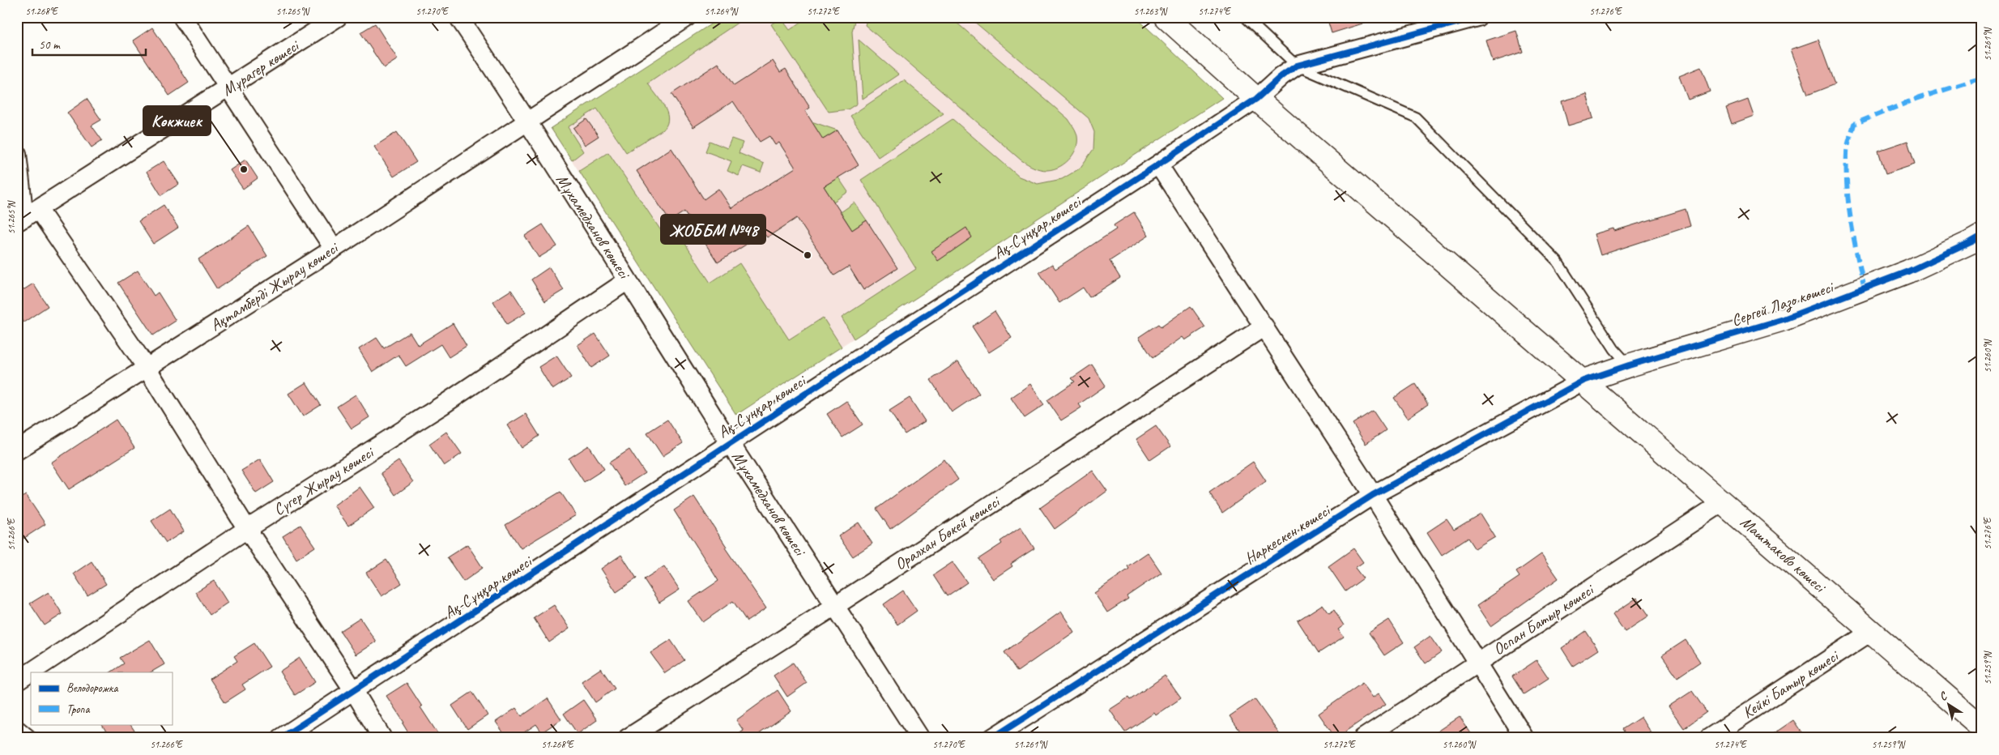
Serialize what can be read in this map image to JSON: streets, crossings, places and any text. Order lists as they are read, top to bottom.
{
  "streets": {
    "main road": ["Сергей Лазо көшесі", "Маштаково көшесі"],
    "street": [
      "Мұрагер көшесі",
      "Мұхамедханов көшесі",
      "Ақ-Сұңқар көшесі",
      "Ақтамберді Жырау көшесі",
      "Сүгер Жырау көшесі",
      "Оралхан Бөкей көшесі",
      "Наркескен көшесі",
      "Оспан Батыр көшесі",
      "Кейкі Батыр көшесі"
    ]
  },
  "crossings": [
    ["Мұхамедханов көшесі", "Ақ-Сұңқар көшесі"],
    ["Мұхамедханов көшесі", "Ақтамберді Жырау көшесі"],
    ["Мұхамедханов көшесі", "Сүгер Жырау көшесі"],
    ["Мұхамедханов көшесі", "Оралхан Бөкей көшесі"],
    ["Ақ-Сұңқар көшесі", "Маштаково көшесі"],
    ["Сергей Лазо көшесі", "Наркескен көшесі"],
    ["Сергей Лазо көшесі", "Маштаково көшесі"],
    ["Наркескен көшесі", "Маштаково көшесі"],
    ["Маштаково көшесі", "Оспан Батыр көшесі"],
    ["Маштаково көшесі", "Кейкі Батыр көшесі"]
  ],
  "places": ["Көкжиек", "ЖОББМ №48"],
  "legend": ["Велодорожка", "Тропа"],
  "scale_bar": "50 m",
  "north": "top left",
  "coordinates": [
    "51.268°E",
    "51.265°N",
    "51.270°E",
    "51.264°N",
    "51.272°E",
    "51.263°N",
    "51.274°E",
    "51.276°E",
    "51.261°N",
    "51.260°N",
    "51.266°E",
    "51.259°N"
  ]
}
